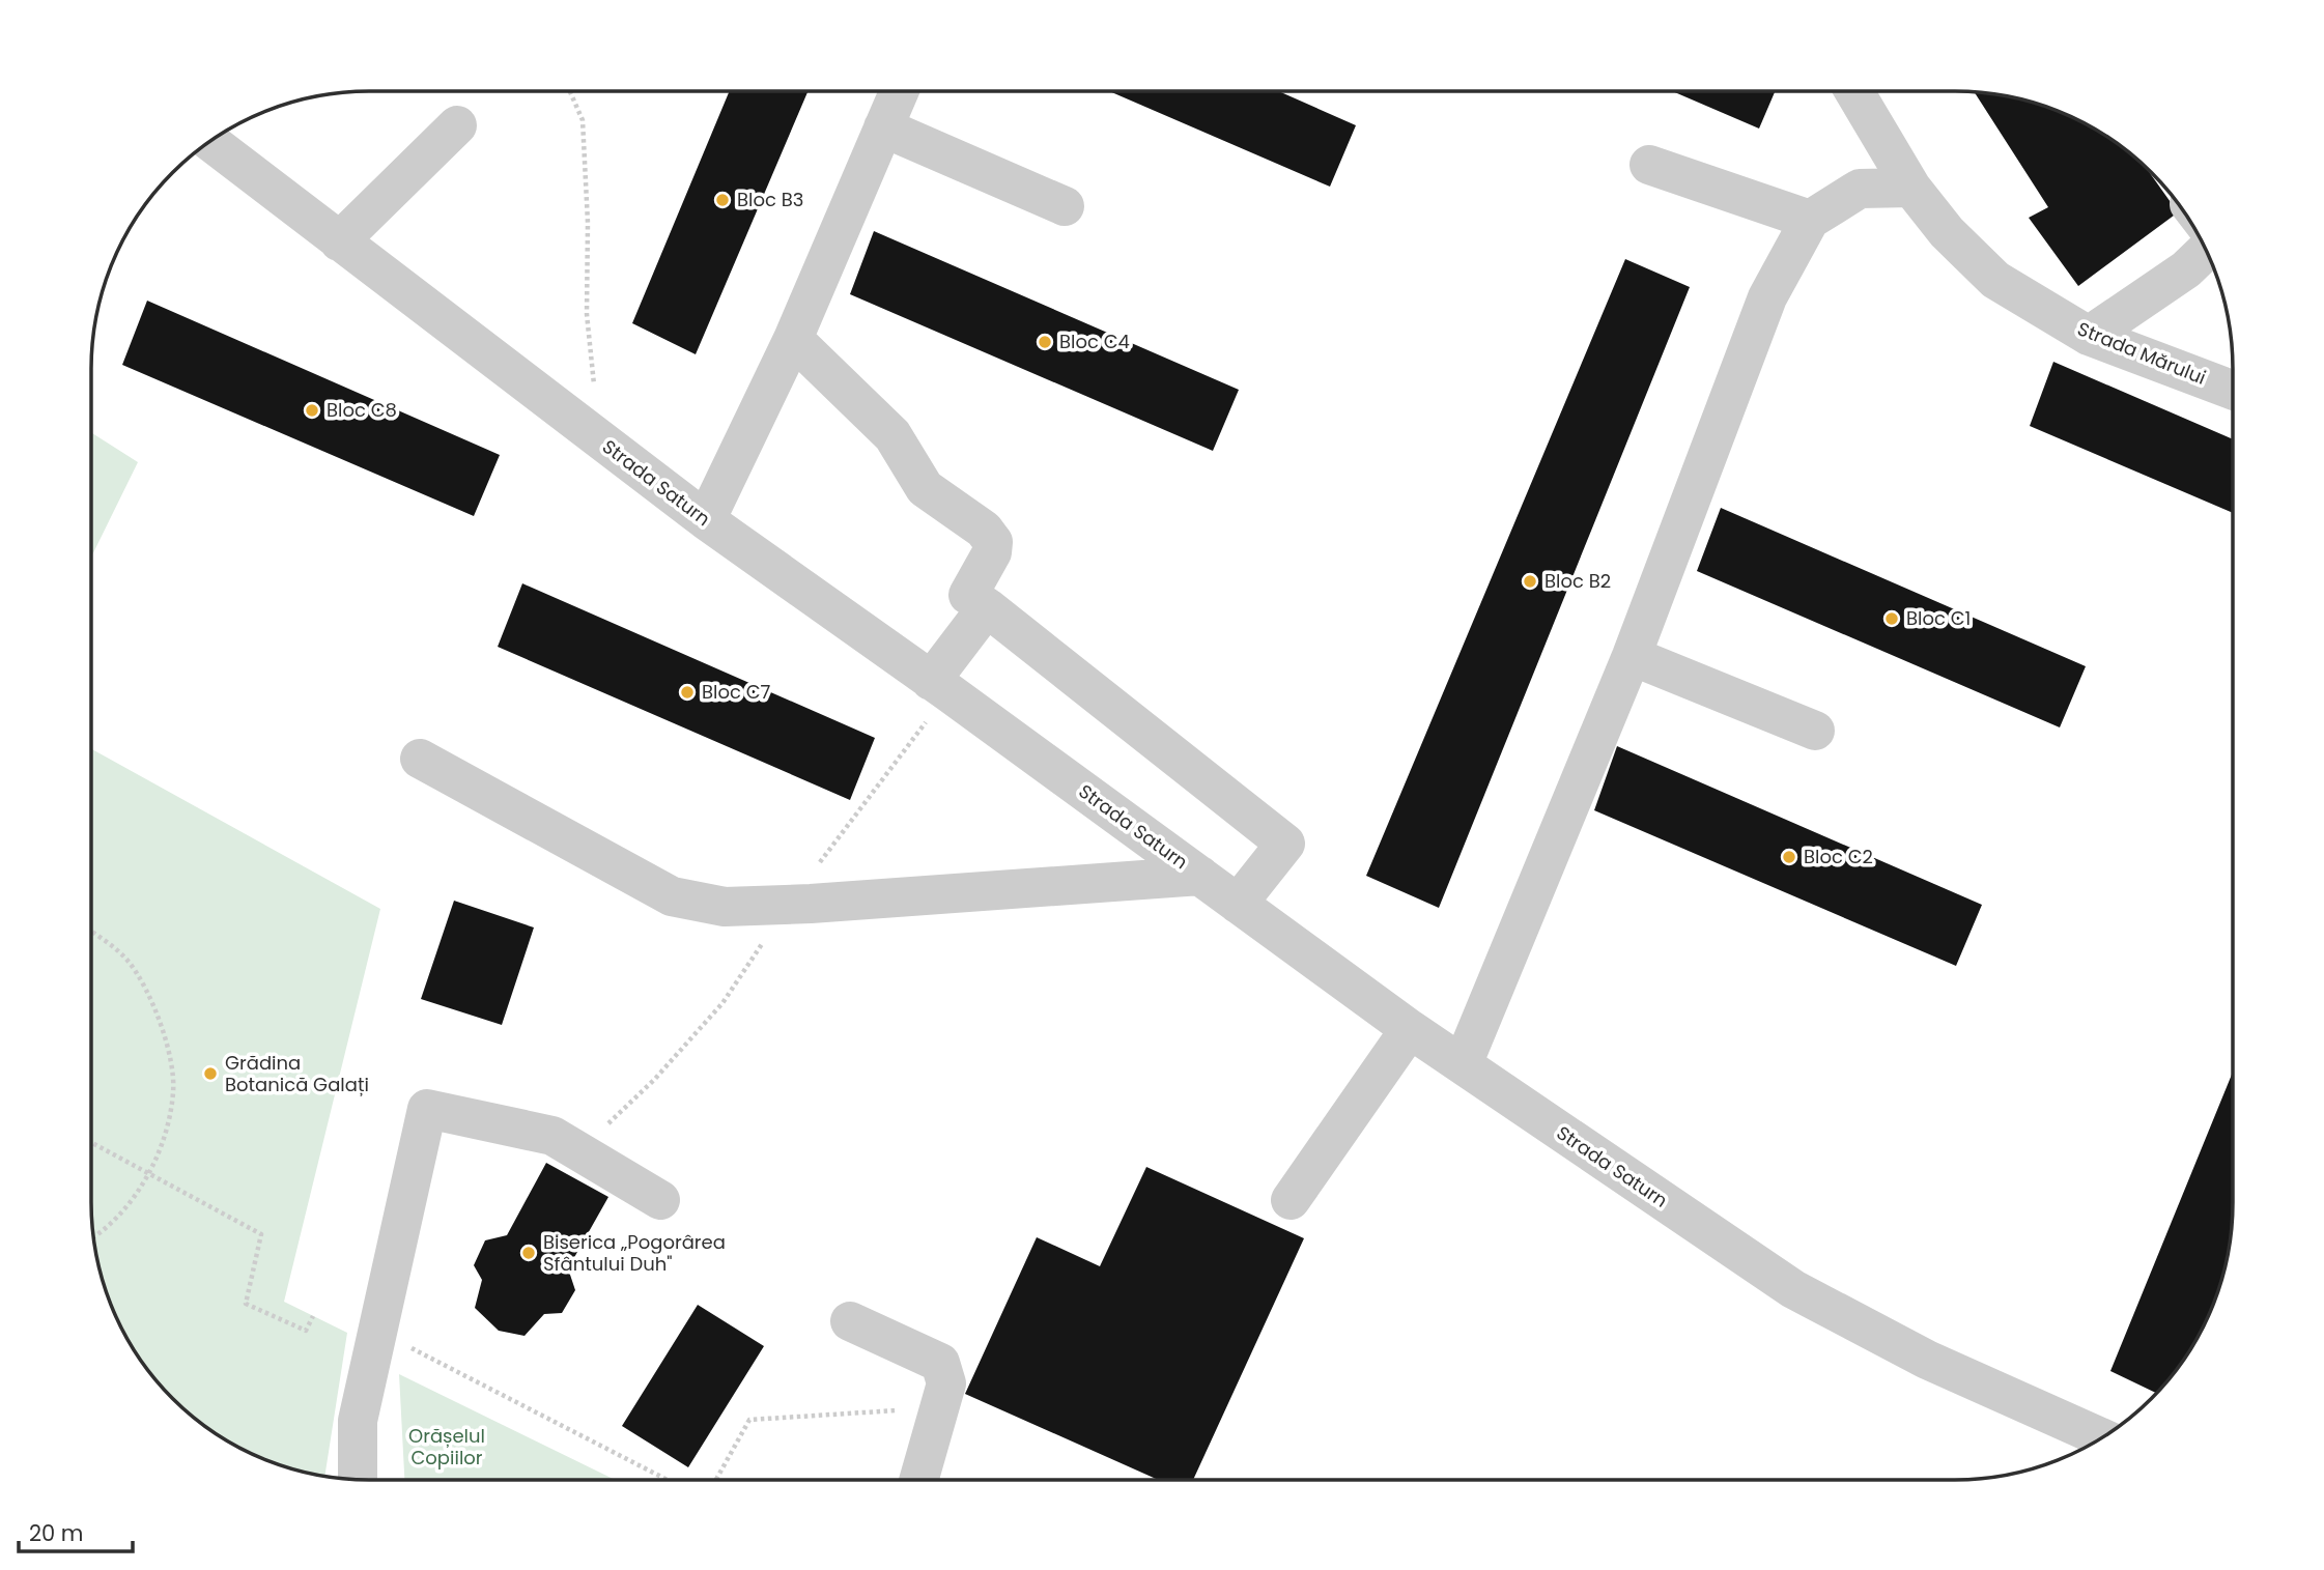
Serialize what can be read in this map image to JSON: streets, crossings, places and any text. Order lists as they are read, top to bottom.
{
  "streets": {
    "street": ["Strada Mărului", "Strada Saturn"]
  },
  "parks": ["Orășelul Copiilor"],
  "places": [
    "Bloc B3",
    "Bloc C4",
    "Bloc C8",
    "Bloc B2",
    "Bloc C1",
    "Bloc C7",
    "Bloc C2",
    "Grădina Botanică Galați",
    "Biserica „Pogorârea Sfântului Duh\""
  ],
  "scale_bar": "20 m"
}
